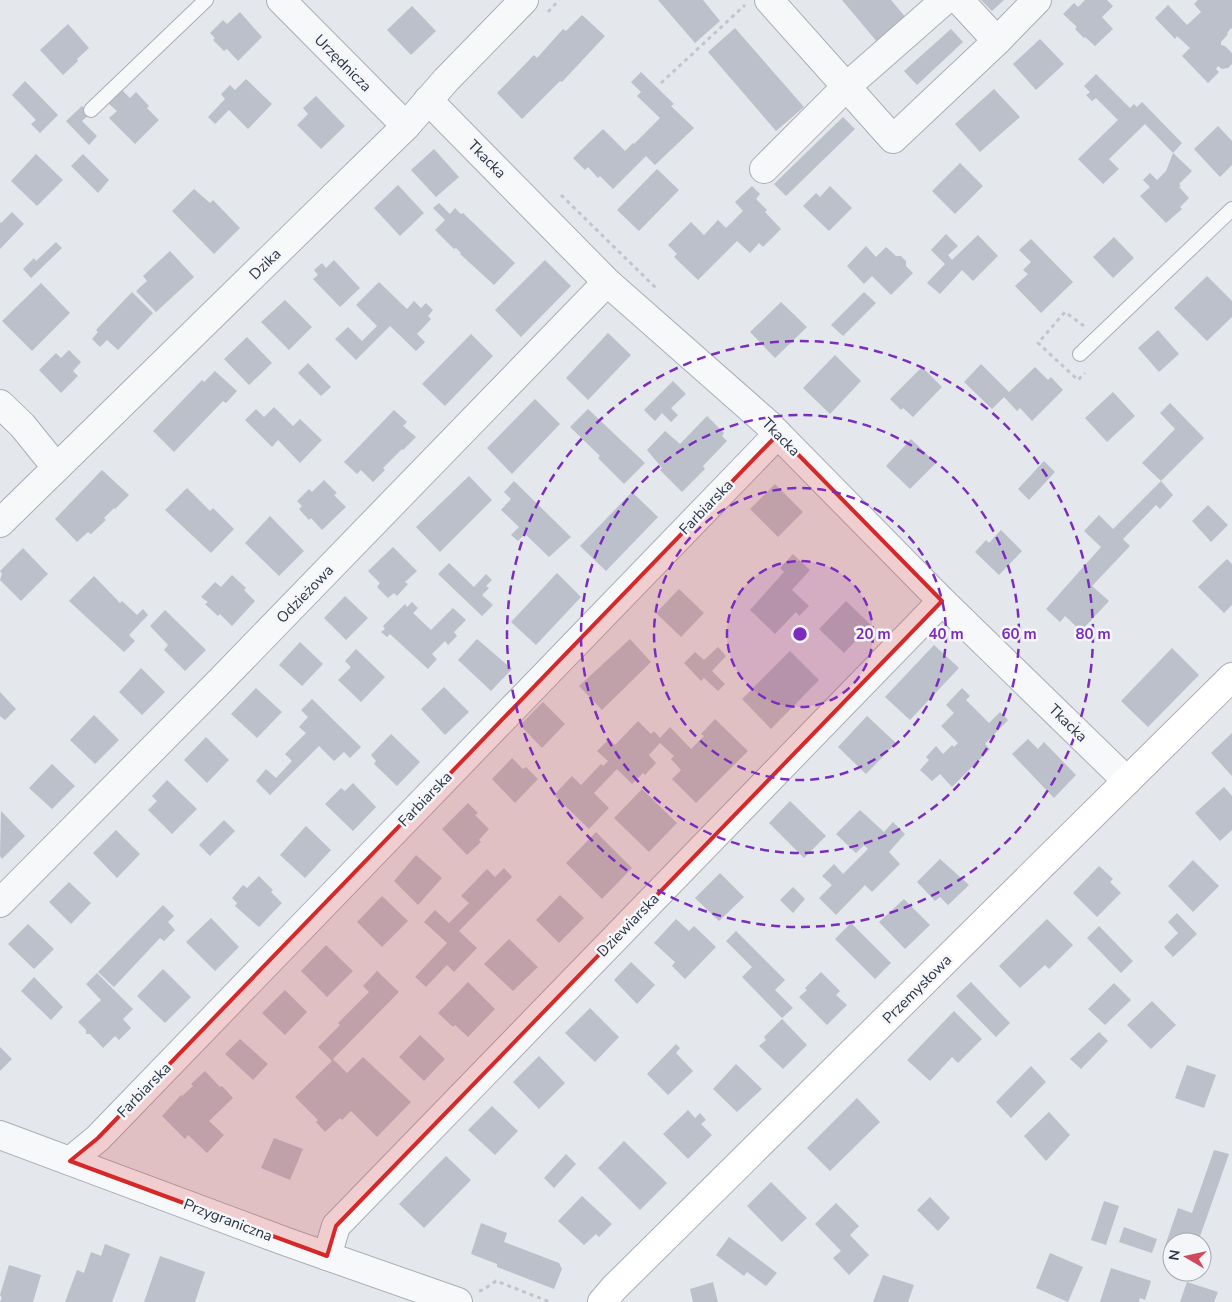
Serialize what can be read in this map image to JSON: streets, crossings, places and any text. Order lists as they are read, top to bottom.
{
  "streets": {
    "street": [
      "Urzędnicza",
      "Tkacka",
      "Dzika",
      "Farbiarska",
      "Odzieżowa",
      "Dziewiarska",
      "Przemysłowa",
      "Przygraniczna"
    ]
  },
  "crossings": [
    ["Urzędnicza", "Dzika"],
    ["Tkacka", "Dzika"],
    ["Tkacka", "Farbiarska"],
    ["Tkacka", "Odzieżowa"],
    ["Tkacka", "Dziewiarska"],
    ["Tkacka", "Przemysłowa"],
    ["Farbiarska", "Przygraniczna"],
    ["Dziewiarska", "Przygraniczna"]
  ],
  "north": "left",
  "rings": [
    "20 m",
    "40 m",
    "60 m",
    "80 m"
  ]
}
